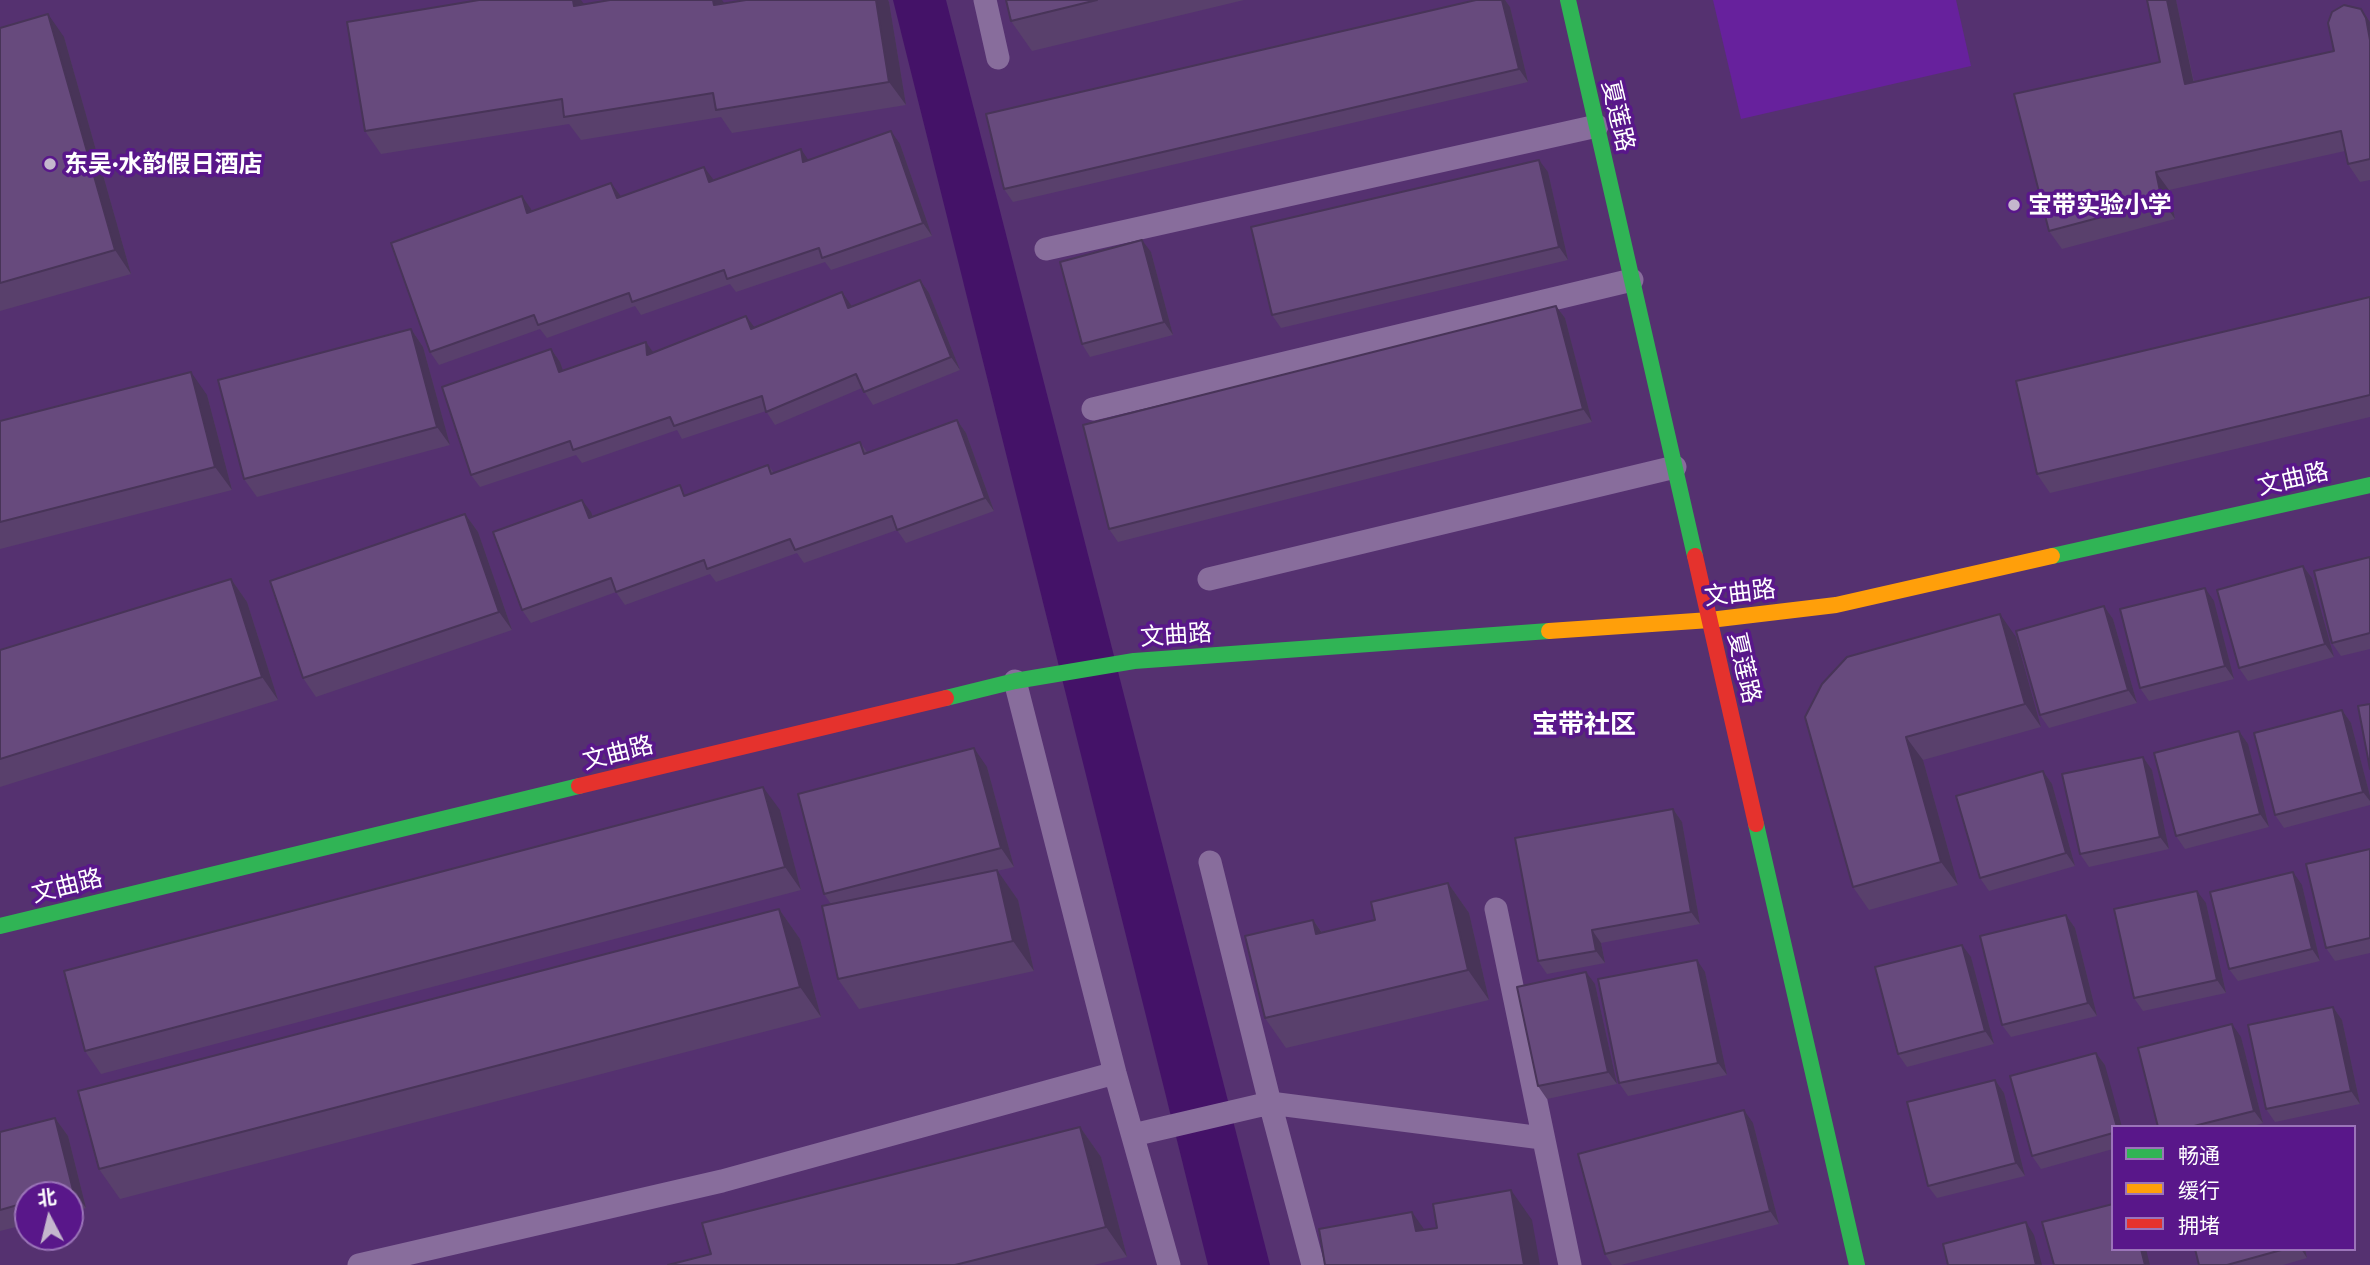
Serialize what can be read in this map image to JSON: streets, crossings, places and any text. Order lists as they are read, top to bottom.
{
  "streets": {
    "street": ["夏莲路", "文曲路"]
  },
  "crossings": [
    ["夏莲路", "文曲路"]
  ],
  "districts": ["宝带社区"],
  "places": ["东吴·水韵假日酒店", "宝带实验小学"],
  "legend": ["畅通", "缓行", "拥堵"],
  "north": "top"
}
